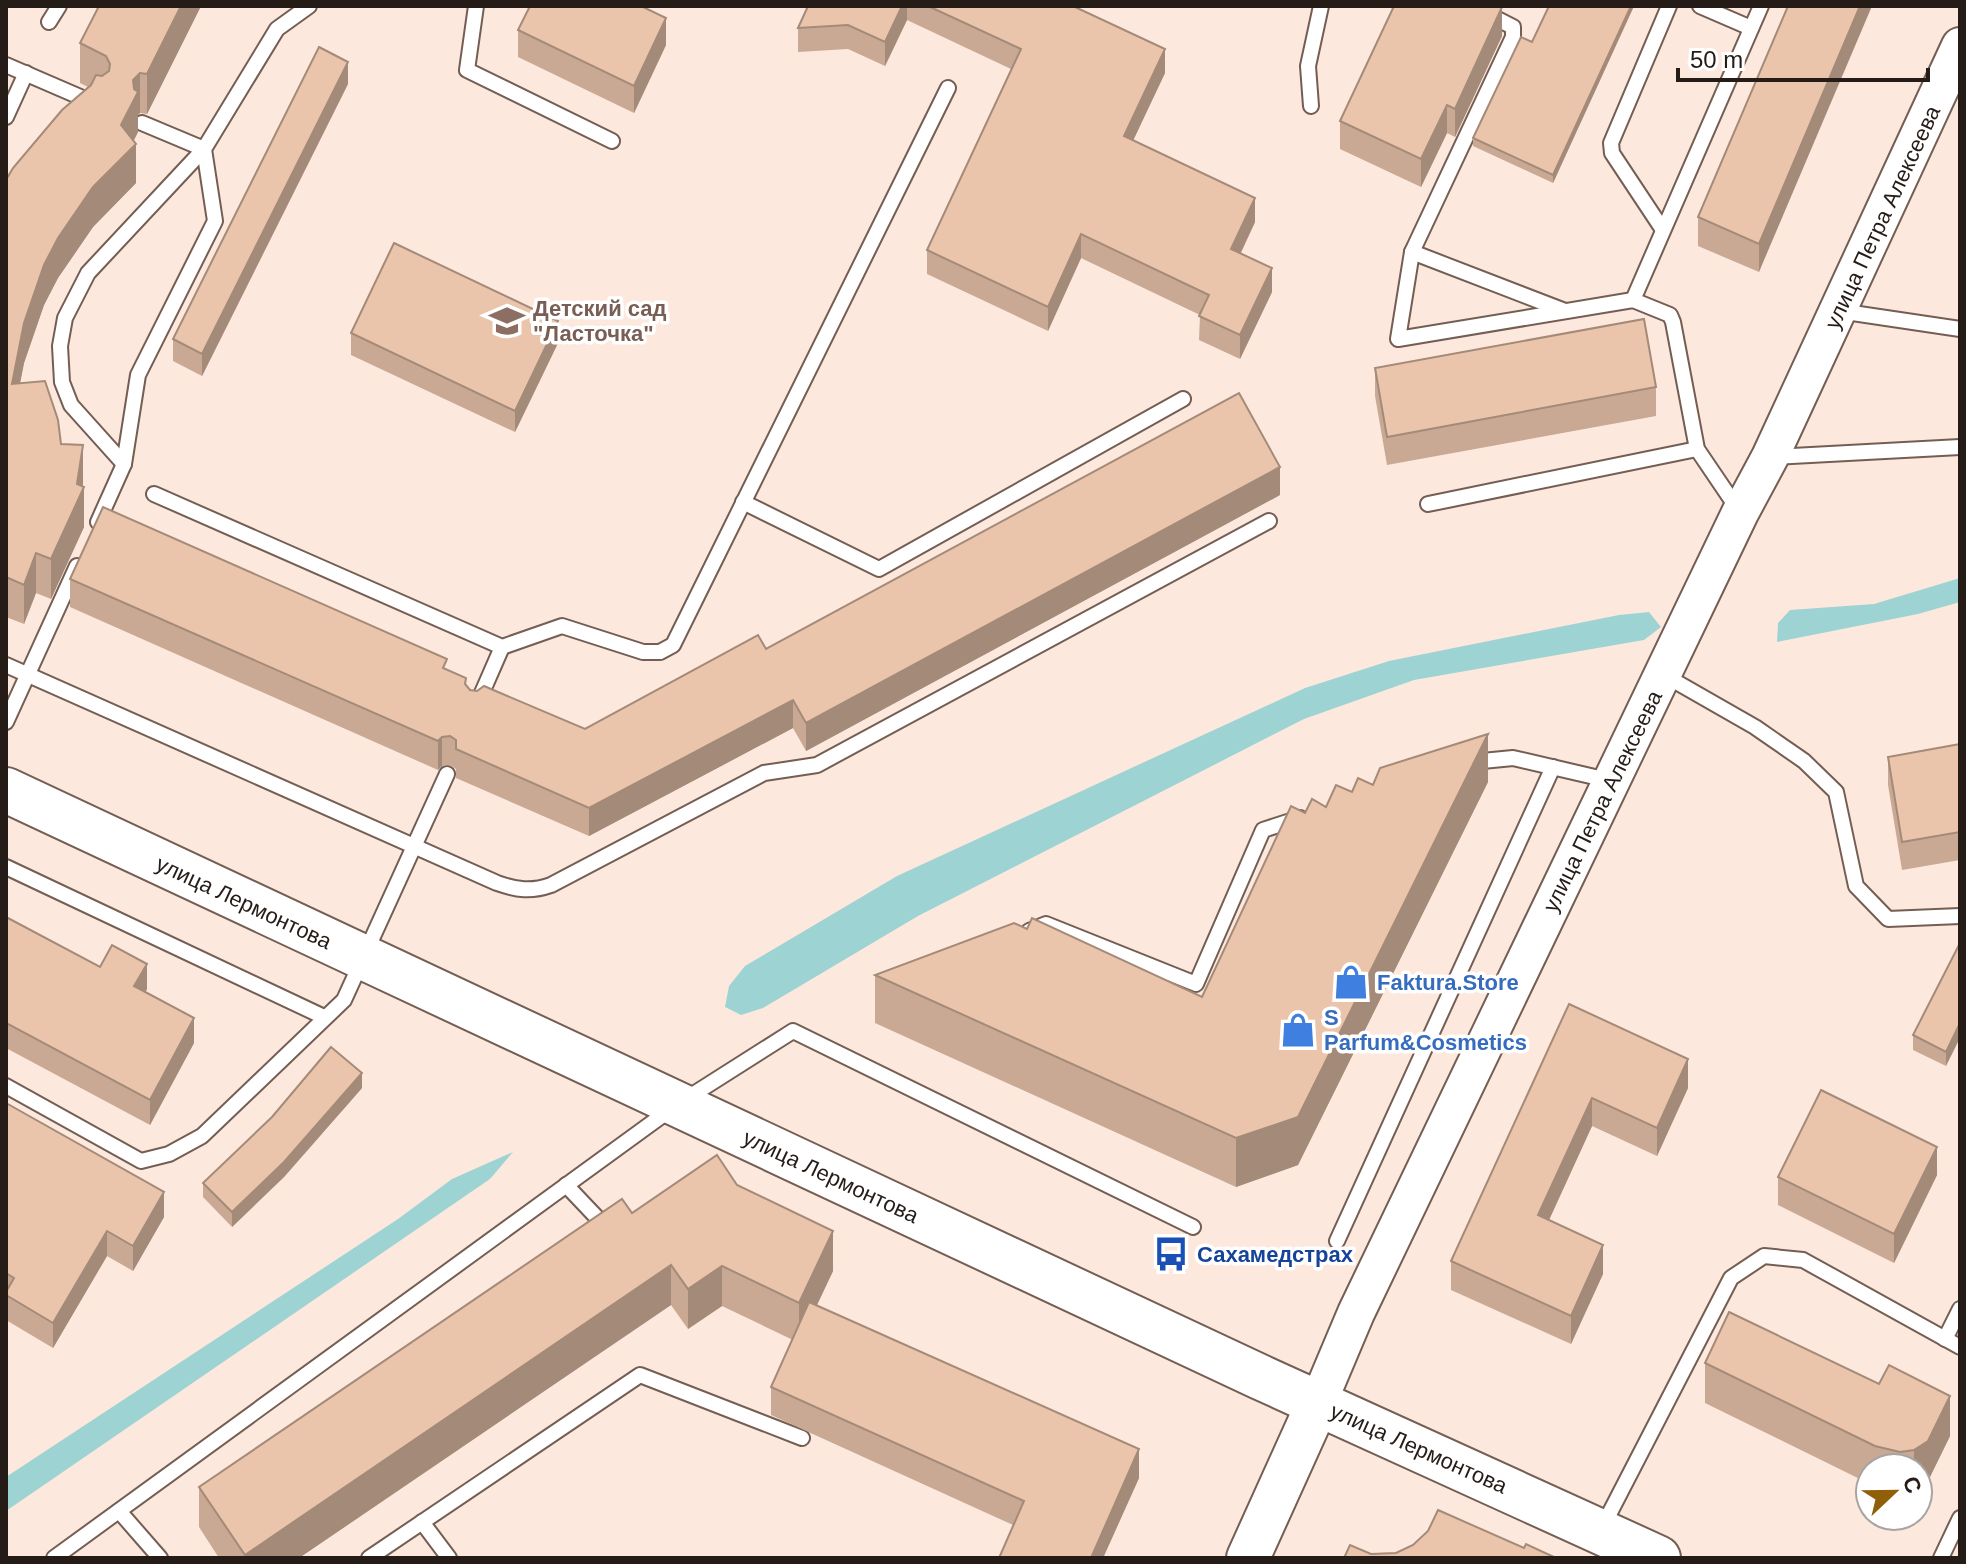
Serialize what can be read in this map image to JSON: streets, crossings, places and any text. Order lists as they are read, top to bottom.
{
  "streets": {
    "main road": ["улица Петра Алексеева", "улица Лермонтова"]
  },
  "crossings": [
    ["улица Петра Алексеева", "улица Лермонтова"]
  ],
  "places": {
    "school or university": ["Детский сад \"Ласточка\""],
    "shop": ["Faktura.Store", "S Parfum&Cosmetics"],
    "bus stop": ["Сахамедстрах"]
  },
  "scale_bar": "50 m",
  "north": "right"
}
